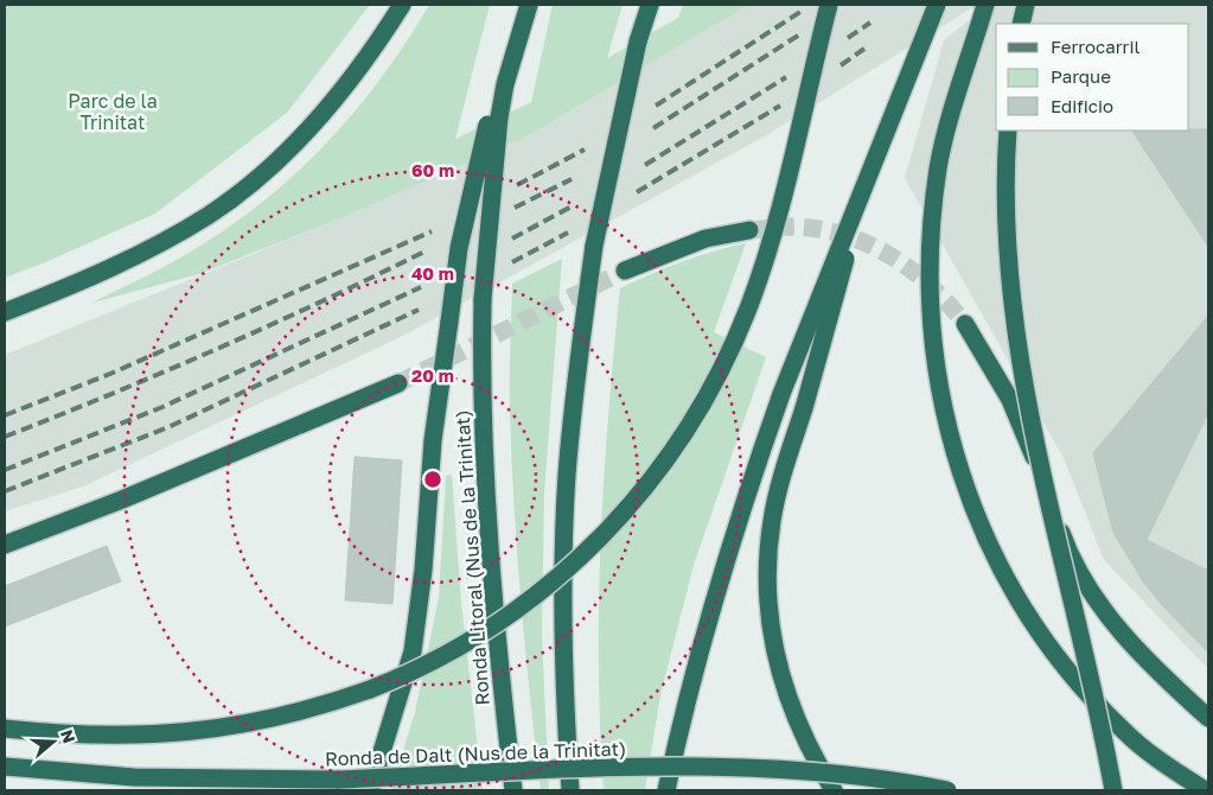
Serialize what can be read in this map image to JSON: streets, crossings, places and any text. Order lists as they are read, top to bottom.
{
  "streets": {
    "highway": ["Ronda Litoral (Nus de la Trinitat)", "Ronda de Dalt (Nus de la Trinitat)"]
  },
  "parks": ["Parc de la Trinitat"],
  "legend": ["Ferrocarril", "Parque", "Edificio"],
  "north": "right",
  "rings": ["60 m", "40 m", "20 m"]
}
